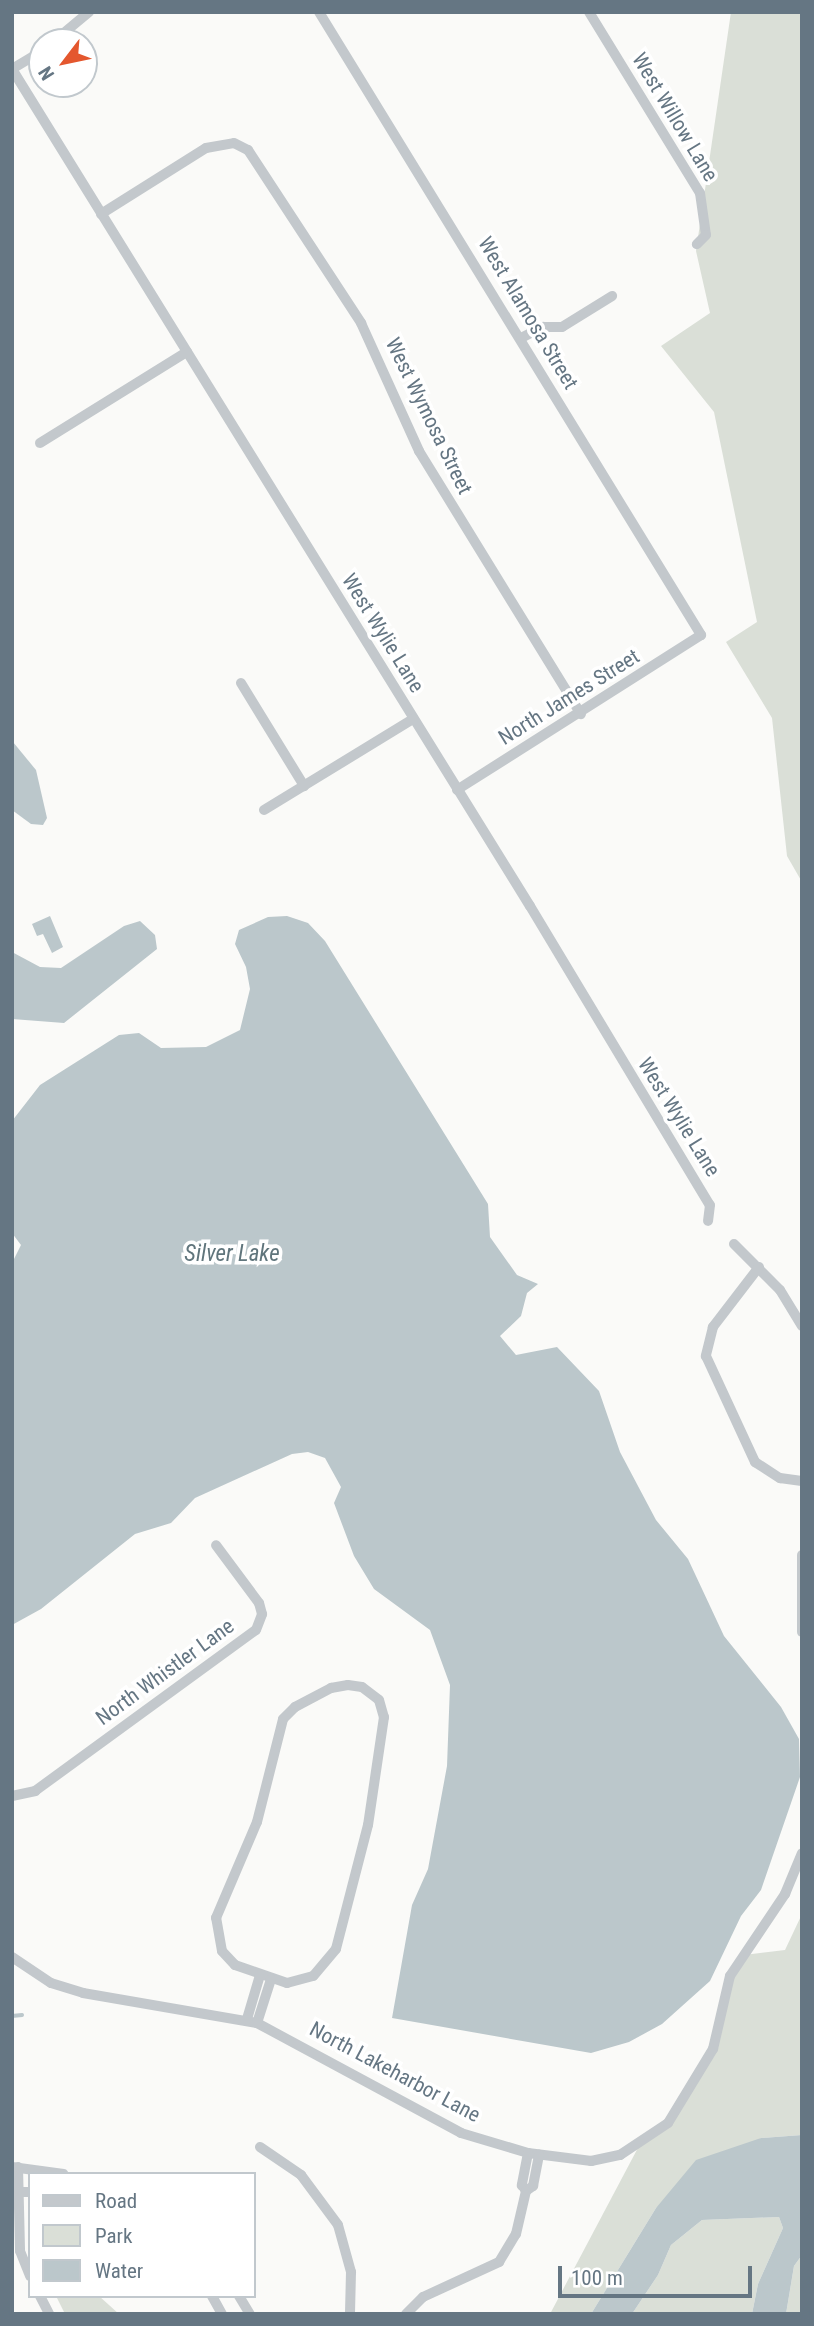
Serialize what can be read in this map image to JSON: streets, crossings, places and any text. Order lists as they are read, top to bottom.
{
  "streets": {
    "street": [
      "West Willow Lane",
      "West Alamosa Street",
      "West Wymosa Street",
      "West Wylie Lane",
      "North James Street",
      "North Whistler Lane",
      "North Lakeharbor Lane"
    ]
  },
  "crossings": [
    ["West Alamosa Street", "North James Street"],
    ["West Wymosa Street", "West Wylie Lane"],
    ["West Wymosa Street", "North James Street"],
    ["West Wylie Lane", "North James Street"]
  ],
  "water": ["Silver Lake"],
  "legend": ["Road", "Park", "Water"],
  "scale_bar": "100 m",
  "north": "bottom left"
}
